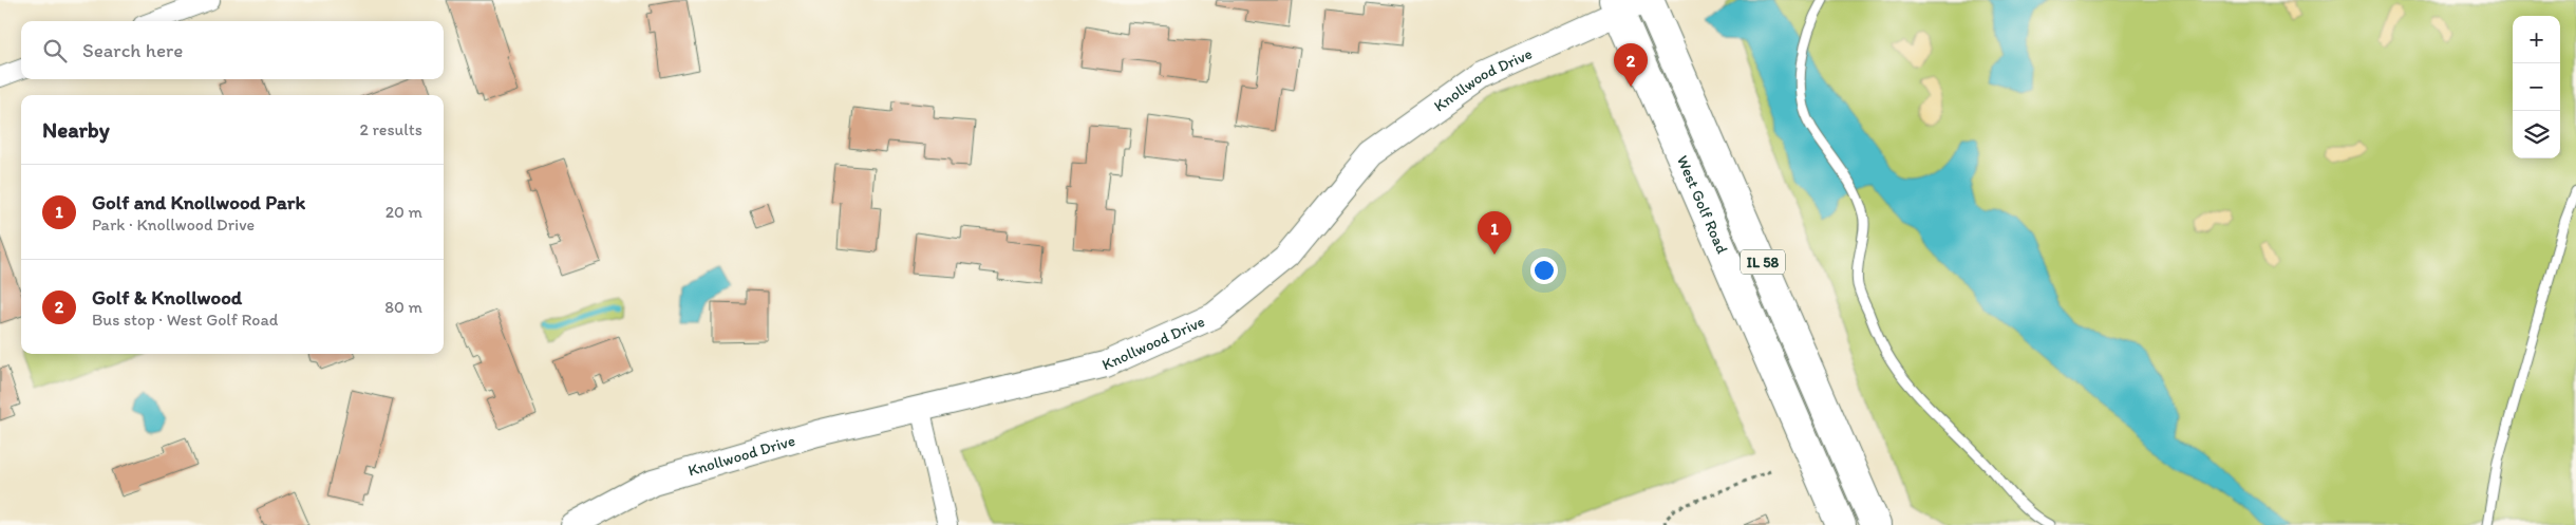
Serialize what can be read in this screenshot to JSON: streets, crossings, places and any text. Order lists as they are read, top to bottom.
{
  "streets": {
    "main road": ["West Golf Road", "IL 58"],
    "street": ["Knollwood Drive"]
  },
  "crossings": [
    ["Knollwood Drive", "West Golf Road"]
  ],
  "page": {
    "map_buttons": ["+", "−"],
    "search": "Search here",
    "pins": ["2", "1"],
    "heading": ["Nearby", "2 results"],
    "list": [
      {
        "mark": "1",
        "name": "Golf and Knollwood Park",
        "note": "Park · Knollwood Drive",
        "value": "20 m"
      },
      {
        "mark": "2",
        "name": "Golf & Knollwood",
        "note": "Bus stop · West Golf Road",
        "value": "80 m"
      }
    ]
  }
}
